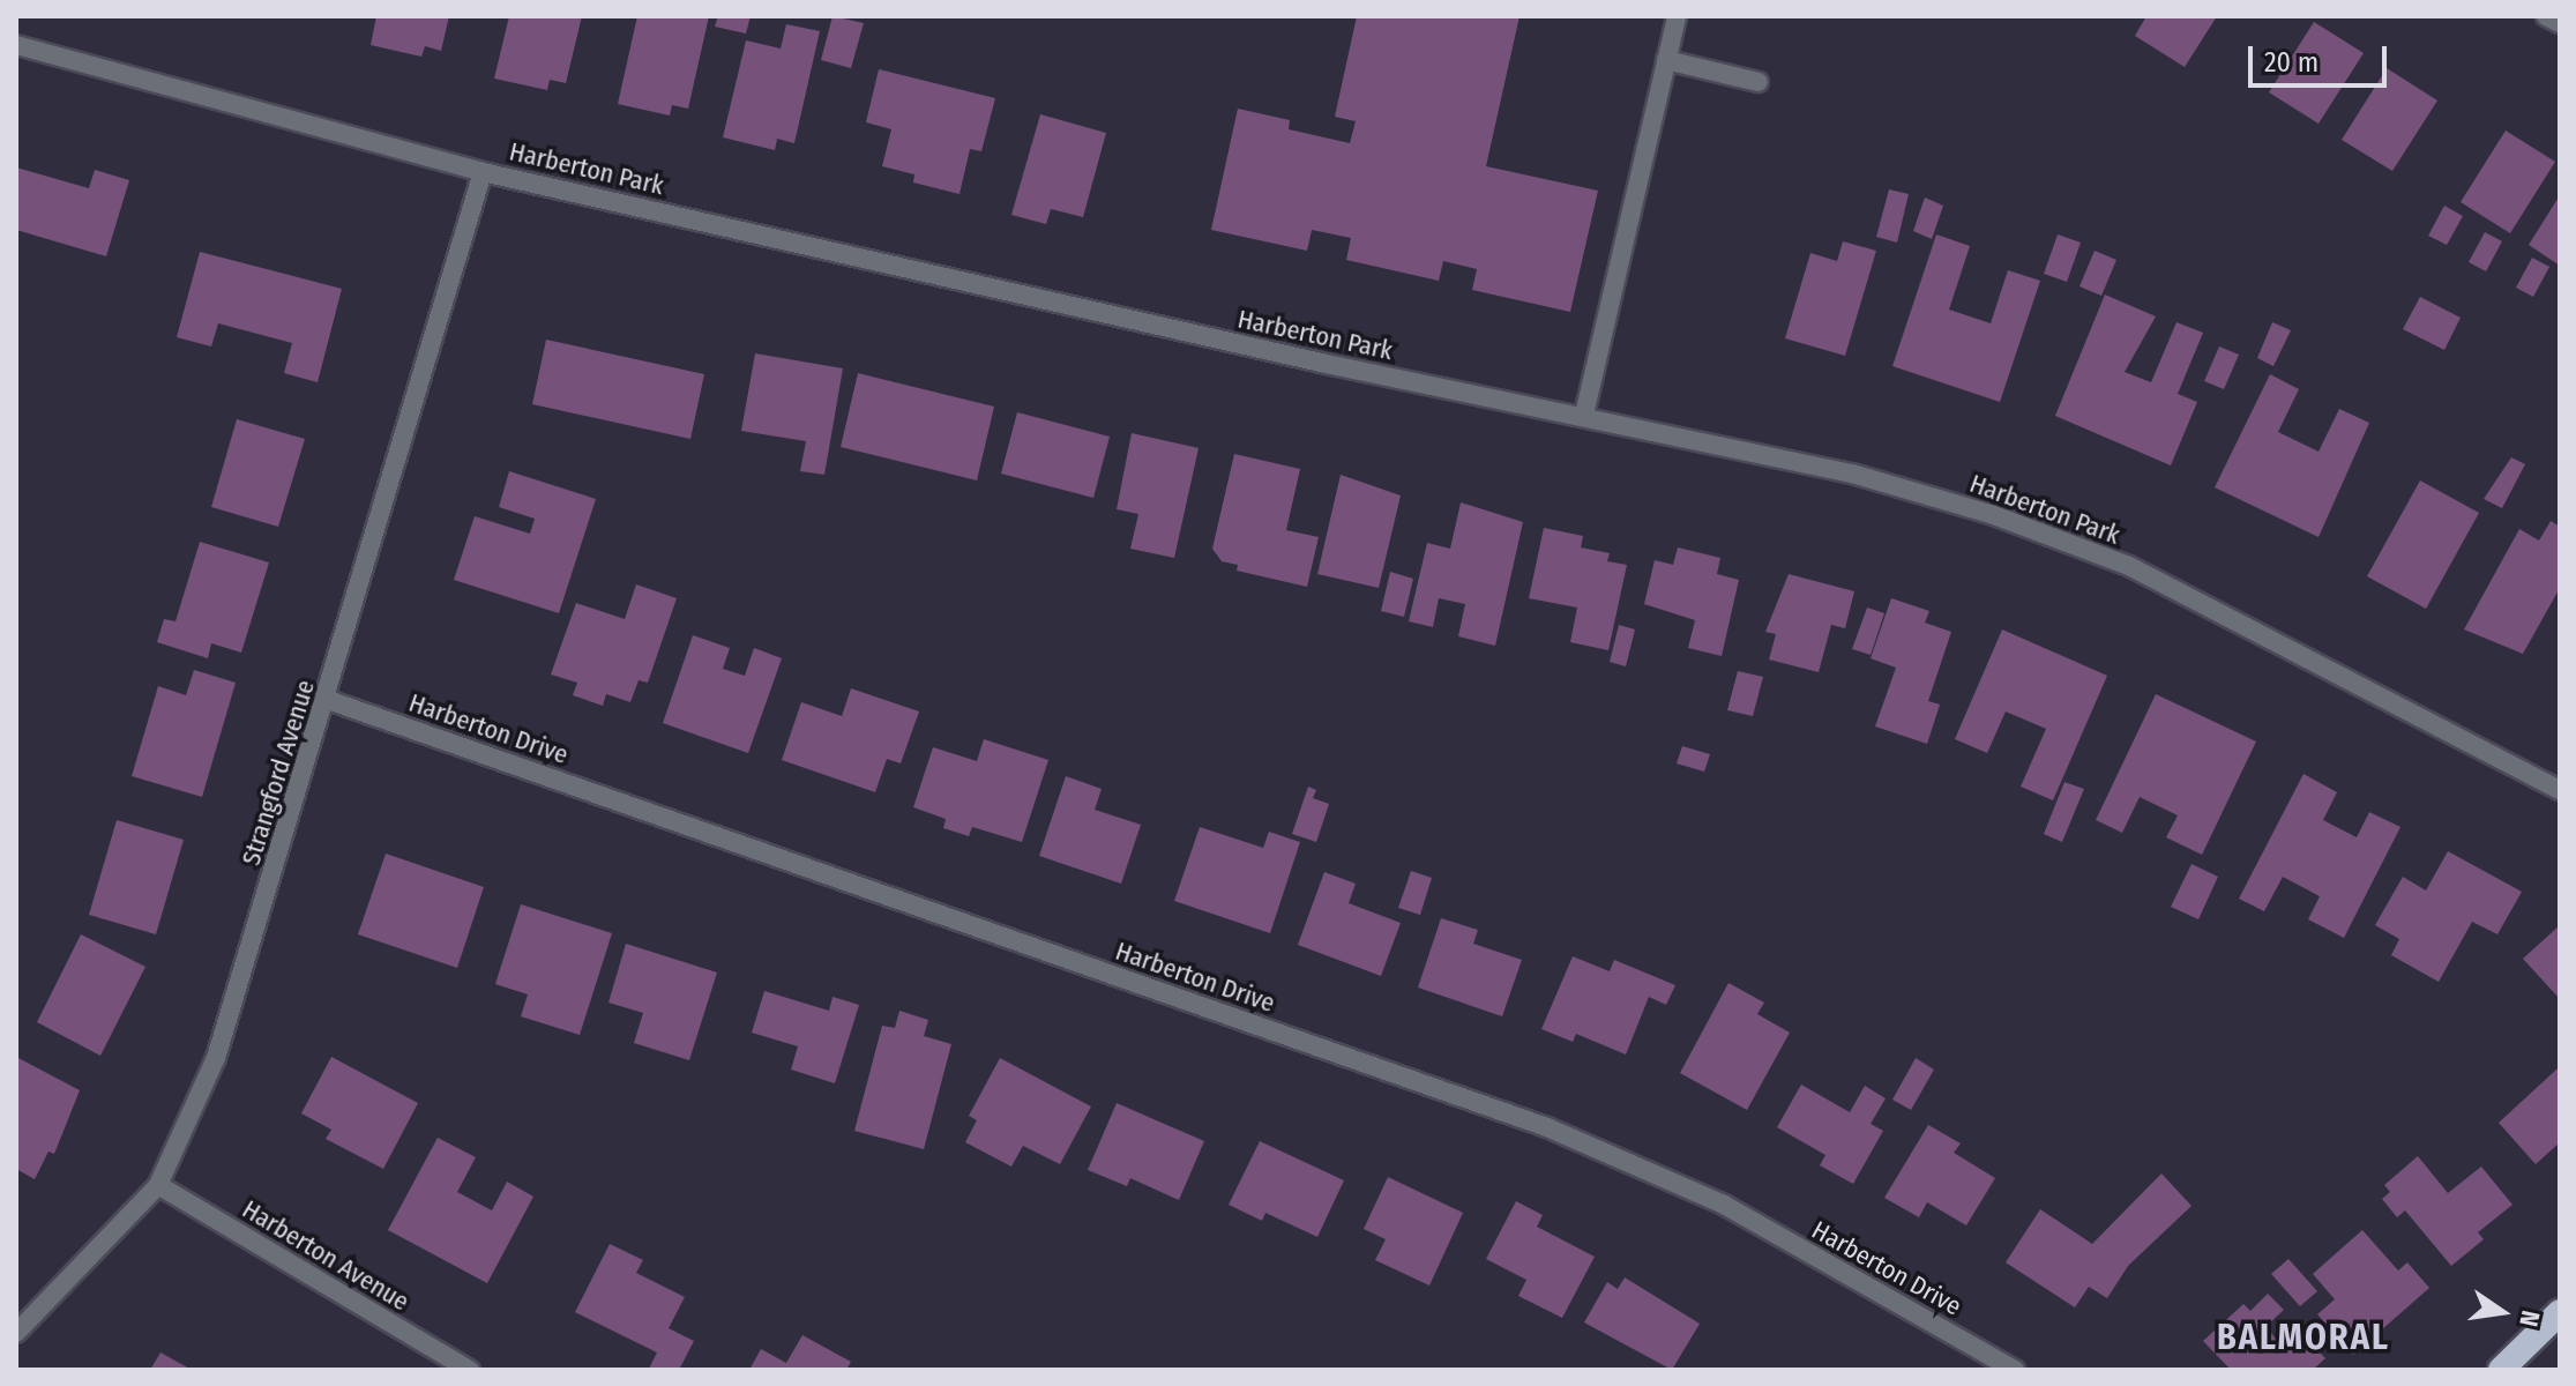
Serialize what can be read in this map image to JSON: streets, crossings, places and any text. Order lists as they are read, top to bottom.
{
  "streets": {
    "street": [
      "Harberton Park",
      "Harberton Drive",
      "Strangford Avenue",
      "Harberton Avenue"
    ]
  },
  "crossings": [
    ["Harberton Park", "Strangford Avenue"],
    ["Harberton Drive", "Strangford Avenue"],
    ["Strangford Avenue", "Harberton Avenue"]
  ],
  "districts": ["BALMORAL"],
  "scale_bar": "20 m",
  "north": "right"
}
